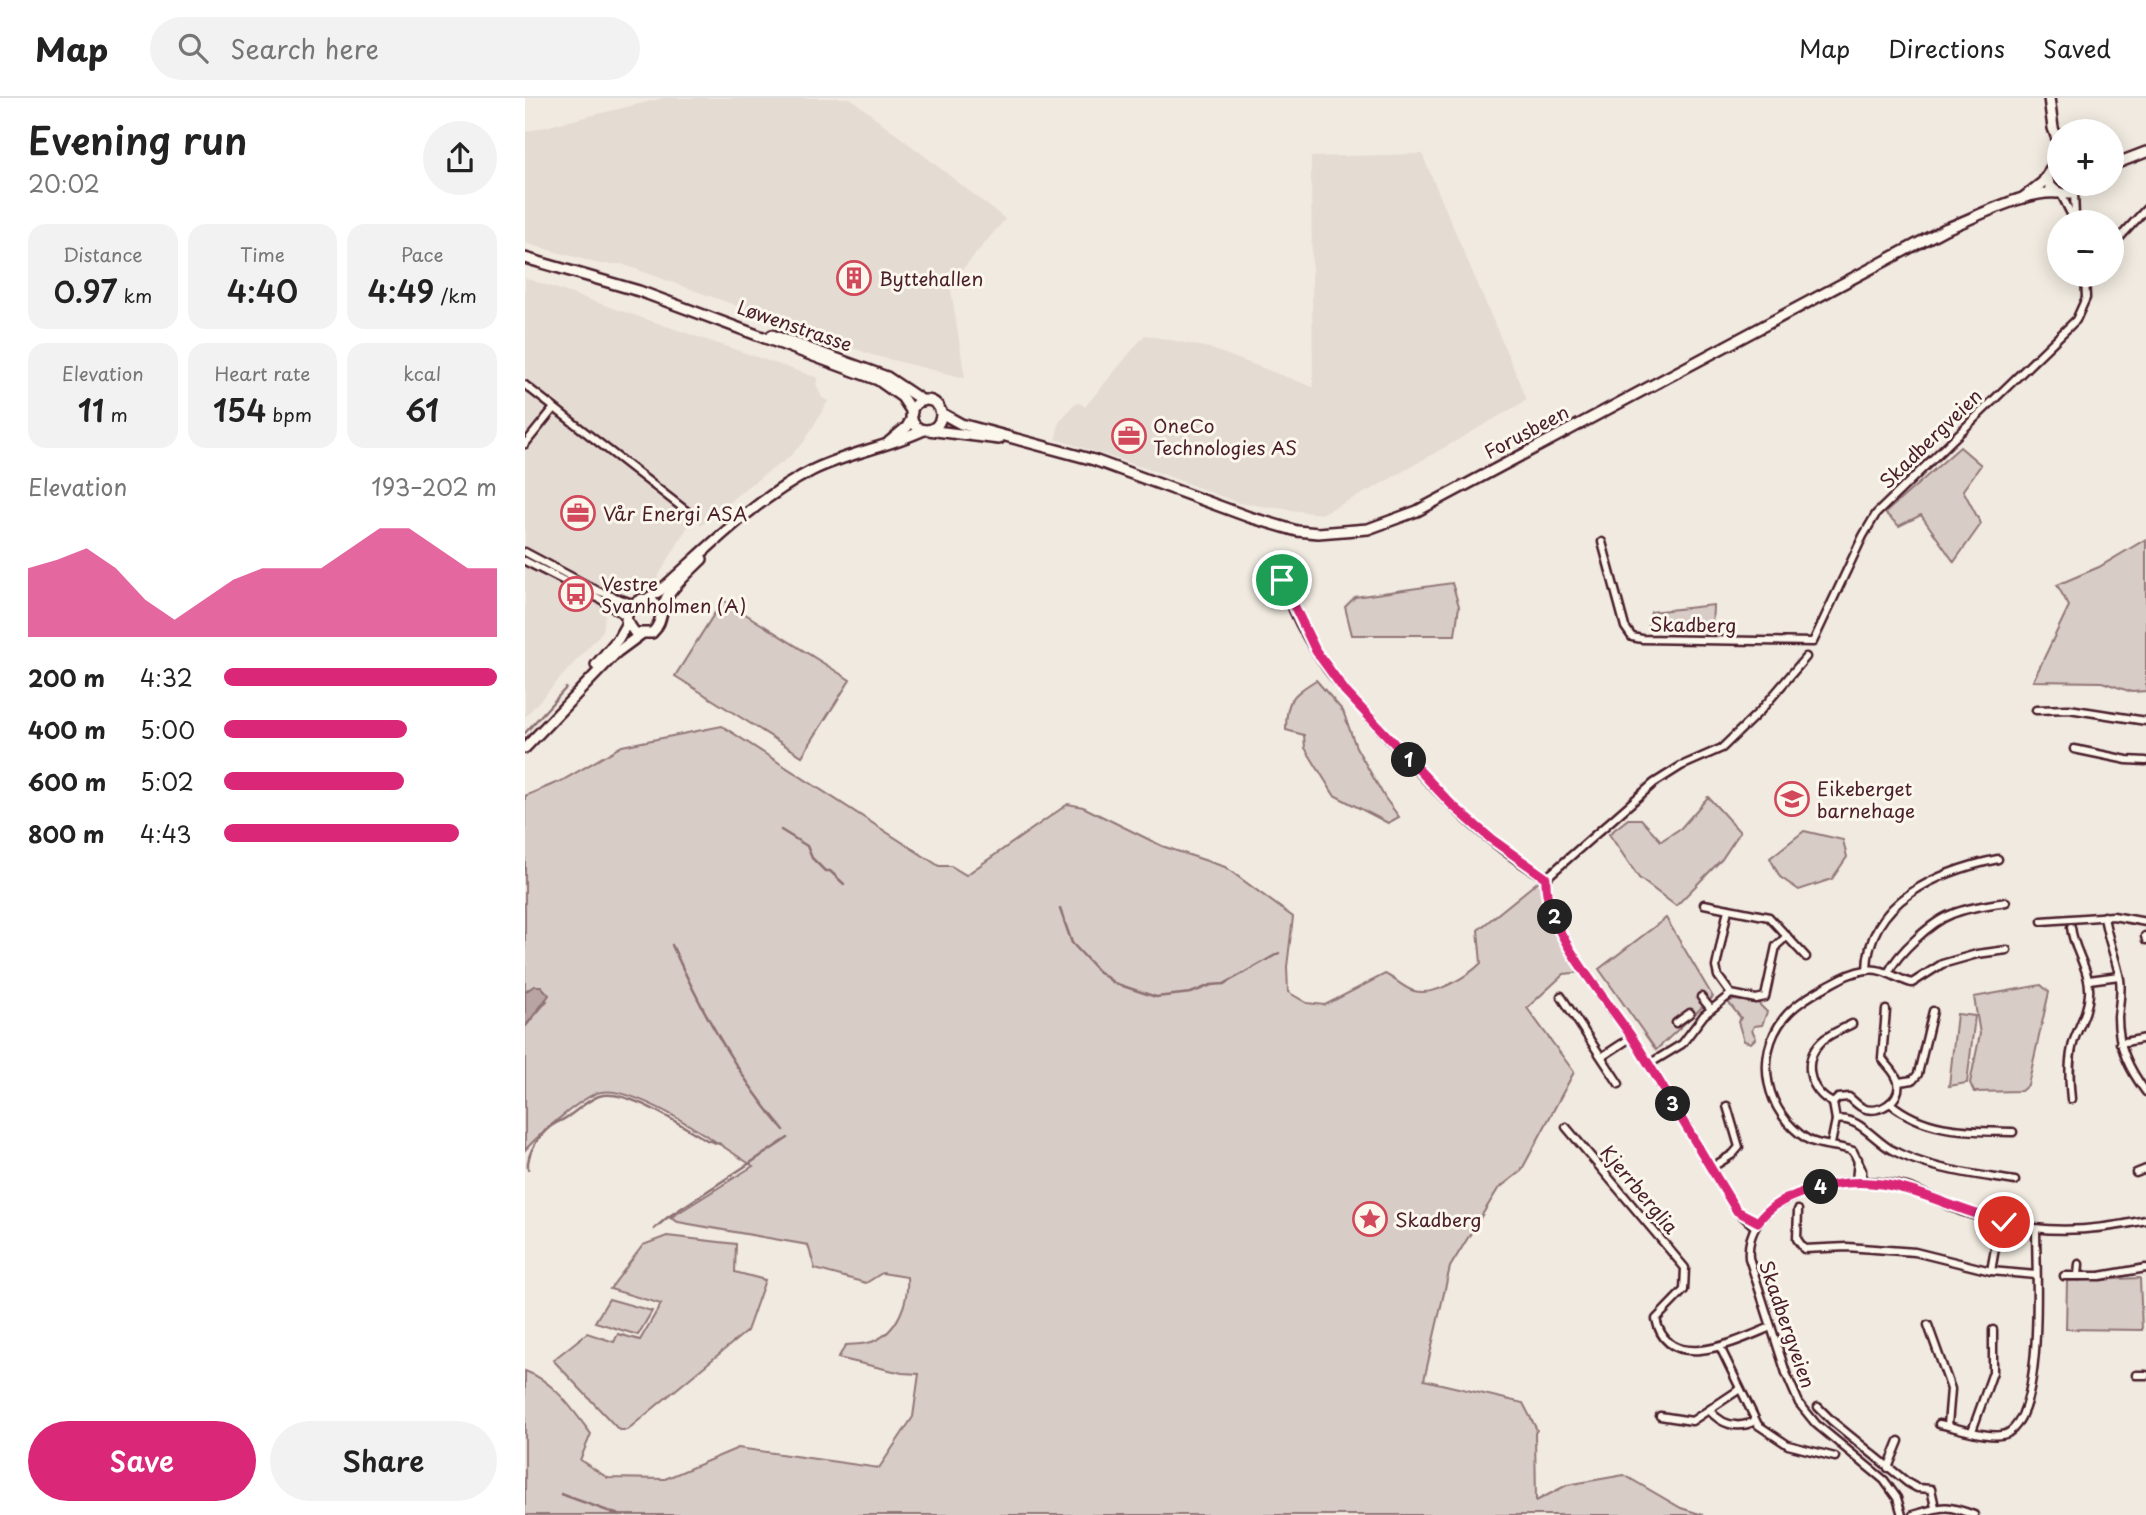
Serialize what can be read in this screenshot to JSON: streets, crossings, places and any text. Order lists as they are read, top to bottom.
{
  "streets": {
    "main road": ["Løwenstrasse", "Forusbeen"],
    "street": ["Skadbergveien", "Skadberg", "Kjerrberglia"]
  },
  "crossings": [
    ["Løwenstrasse", "Forusbeen"],
    ["Skadbergveien", "Skadberg"]
  ],
  "places": {
    "building": ["Byttehallen"],
    "office": ["OneCo Technologies AS", "Vår Energi ASA"],
    "bus stop": ["Vestre Svanholmen (A)"],
    "school or university": ["Eikeberget barnehage"],
    "place": ["Skadberg"]
  },
  "page": {
    "header": "Map",
    "search": "Search here",
    "nav": ["Map", "Directions", "Saved"],
    "heading": ["Evening run", "20:02"],
    "map_buttons": ["+", "−"],
    "stats": [
      ["Distance", "0.97 km"],
      ["Time", "4:40"],
      ["Pace", "4:49 /km"],
      ["Elevation", "11 m"],
      ["Heart rate", "154 bpm"],
      ["kcal", "61"]
    ],
    "chart": ["Elevation", "193–202 m"],
    "list": [
      {
        "name": "200 m",
        "note": "4:32"
      },
      {
        "name": "400 m",
        "note": "5:00"
      },
      {
        "name": "600 m",
        "note": "5:02"
      },
      {
        "name": "800 m",
        "note": "4:43"
      }
    ],
    "pins": [
      "1",
      "2",
      "3",
      "4"
    ],
    "buttons": ["Save", "Share"]
  }
}
